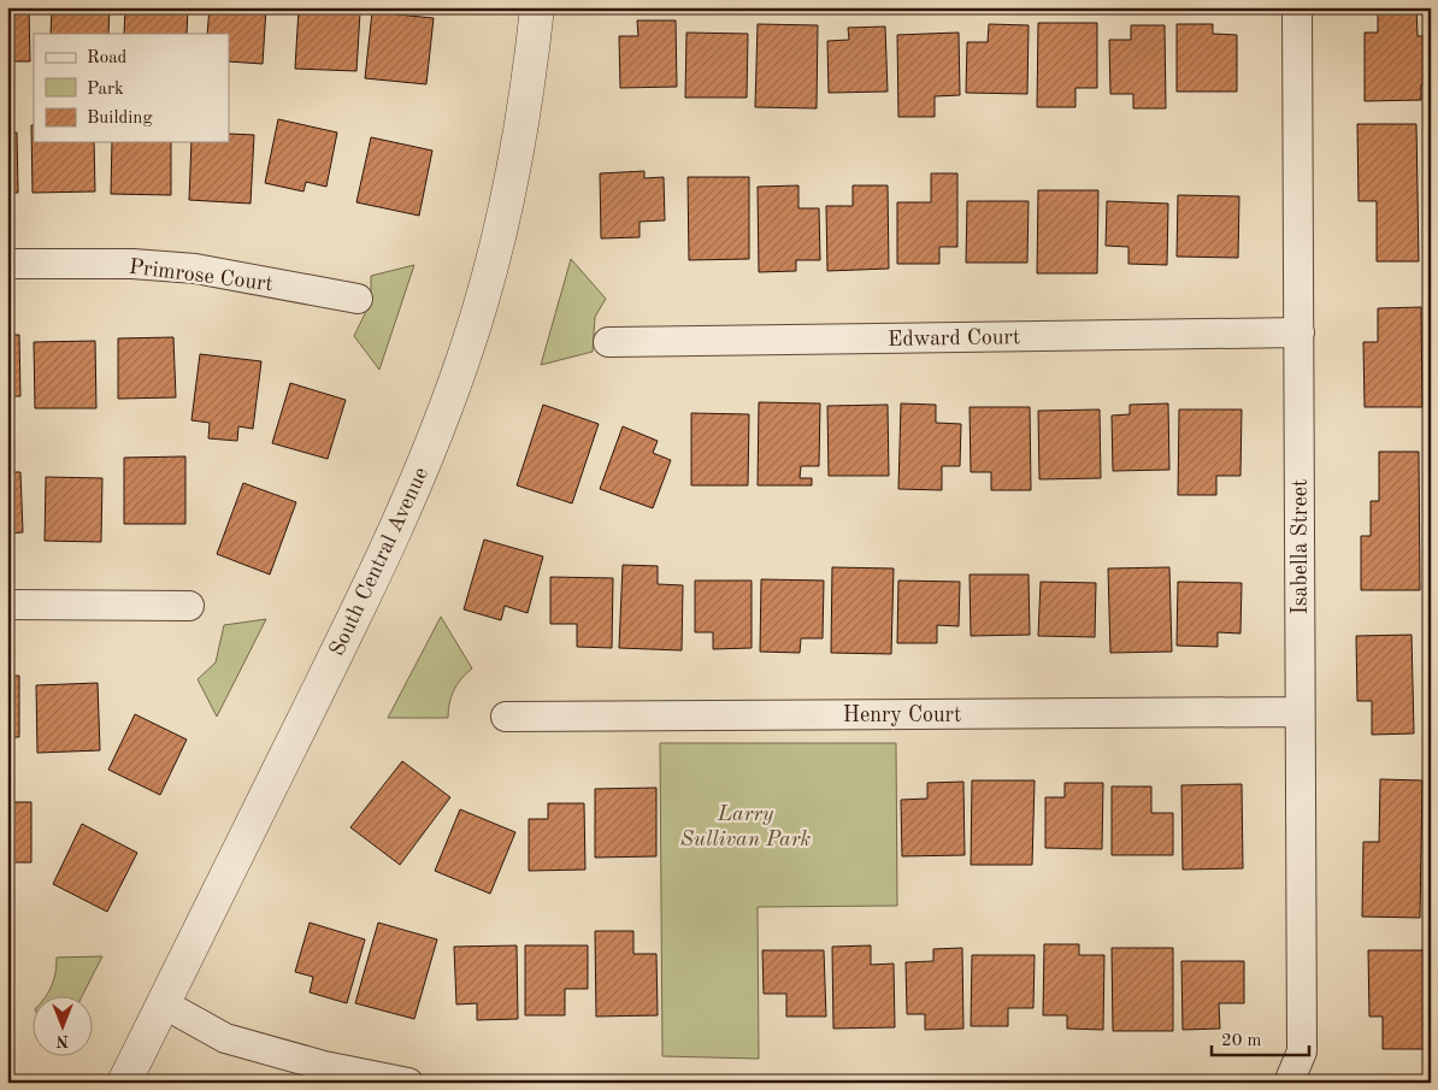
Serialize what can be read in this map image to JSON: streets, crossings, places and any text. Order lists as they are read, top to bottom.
{
  "streets": {
    "street": [
      "Primrose Court",
      "Edward Court",
      "Isabella Street",
      "South Central Avenue",
      "Henry Court"
    ]
  },
  "crossings": [
    ["Edward Court", "Isabella Street"],
    ["Isabella Street", "Henry Court"]
  ],
  "parks": ["Larry Sullivan Park"],
  "legend": ["Road", "Park", "Building"],
  "scale_bar": "20 m",
  "north": "bottom"
}
